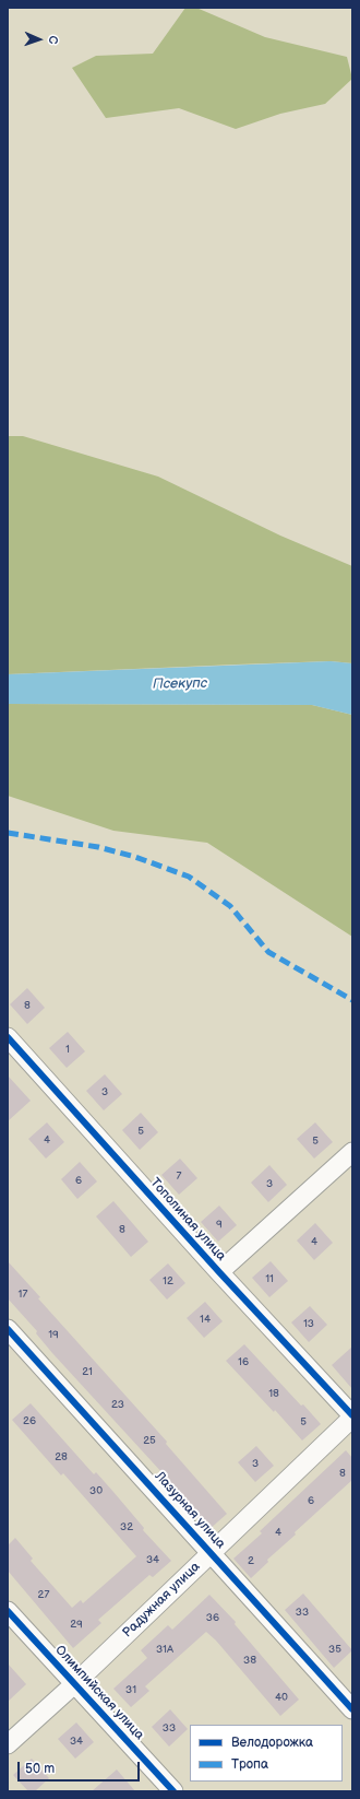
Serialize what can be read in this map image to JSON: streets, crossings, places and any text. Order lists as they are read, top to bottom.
{
  "streets": {
    "street": [
      "Тополиная улица",
      "Лазурная улица",
      "Радужная улица",
      "Олимпийская улица"
    ]
  },
  "crossings": [
    ["Тополиная улица", "Радужная улица"],
    ["Лазурная улица", "Радужная улица"],
    ["Радужная улица", "Олимпийская улица"]
  ],
  "water": ["Псекупс"],
  "house_numbers": [
    "8",
    "1",
    "3",
    "5",
    "4",
    "5",
    "7",
    "6",
    "3",
    "9",
    "8",
    "4",
    "11",
    "12",
    "17",
    "14",
    "13",
    "19",
    "16",
    "21",
    "18",
    "23",
    "26",
    "5",
    "25",
    "28",
    "3",
    "8",
    "30",
    "6",
    "32",
    "4",
    "34",
    "2",
    "27",
    "33",
    "36",
    "29",
    "31А",
    "35",
    "38",
    "31",
    "40",
    "33",
    "34"
  ],
  "legend": ["Велодорожка", "Тропа"],
  "scale_bar": "50 m",
  "north": "right"
}
